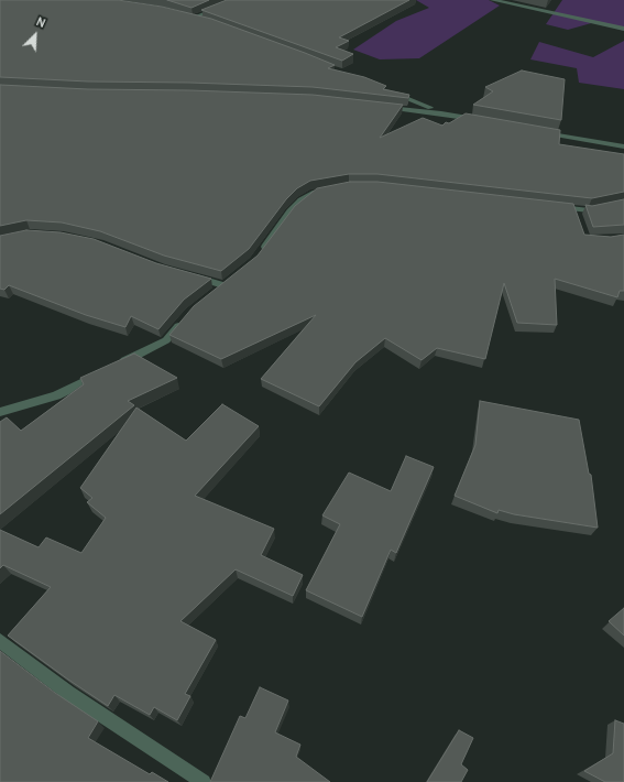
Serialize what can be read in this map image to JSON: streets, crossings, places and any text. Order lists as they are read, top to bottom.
{
  "north": "top right"
}
